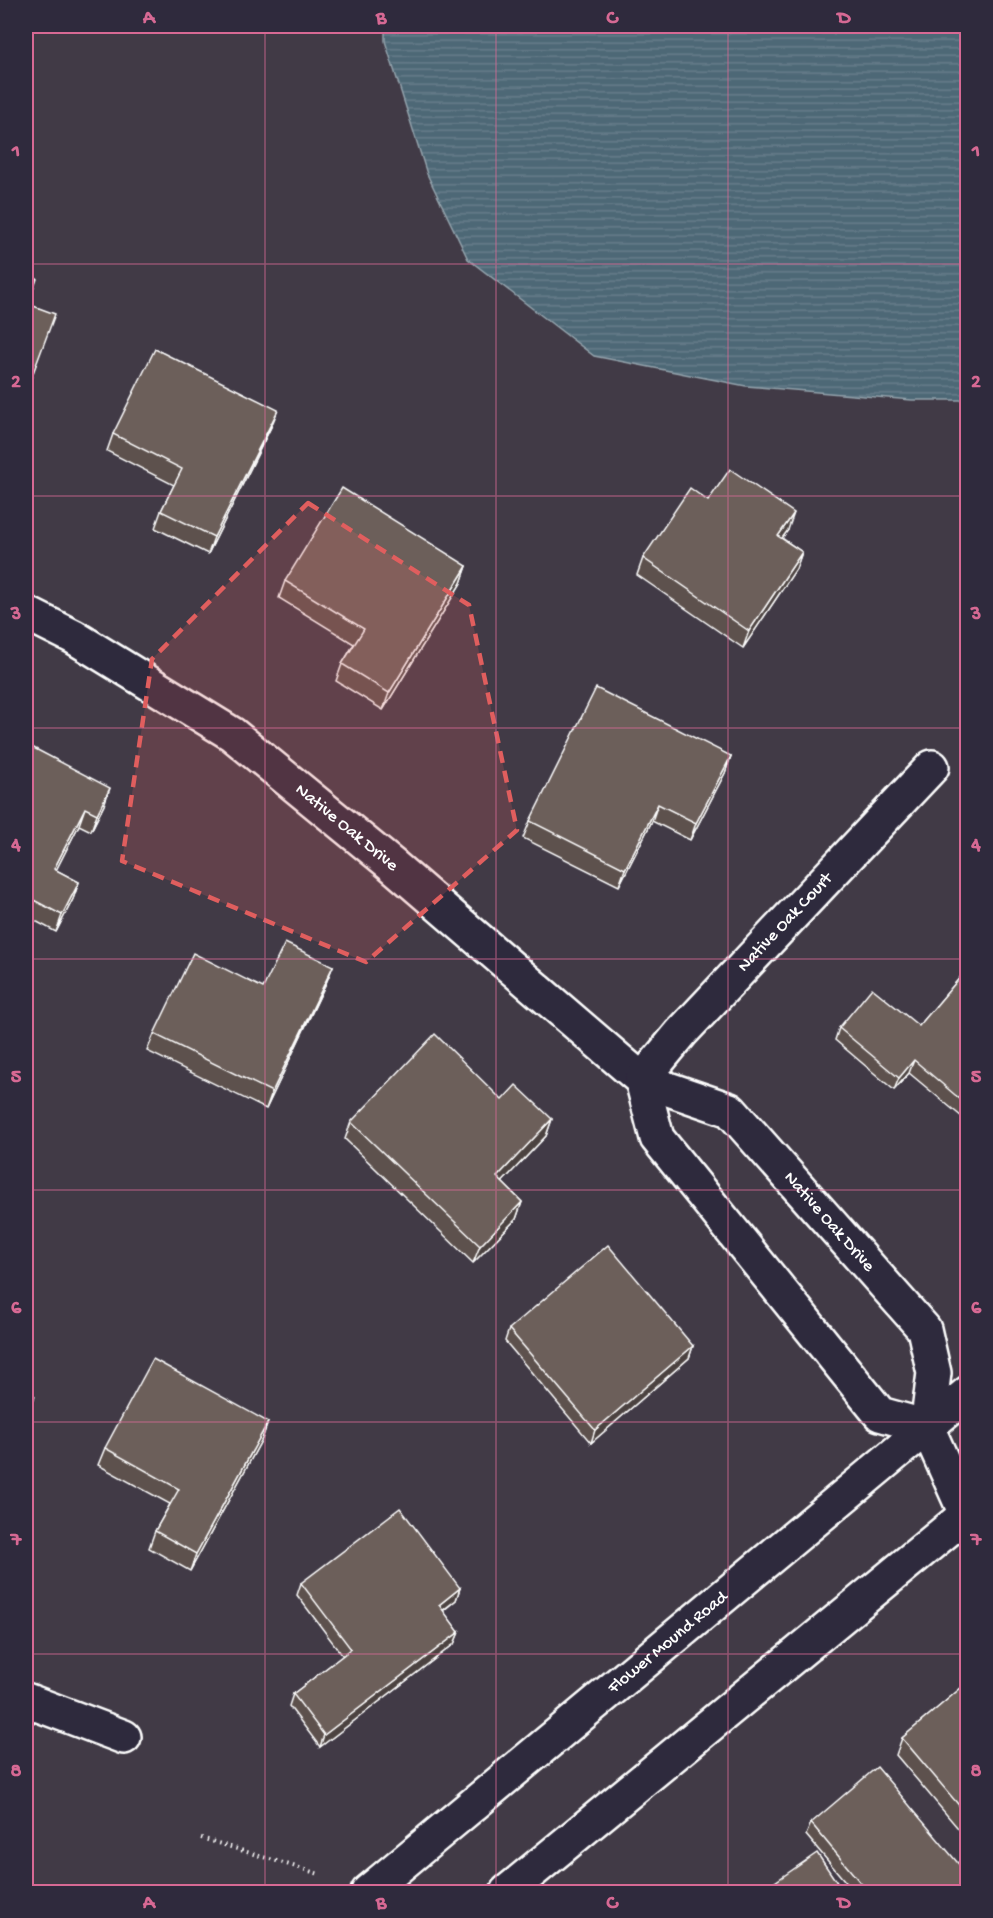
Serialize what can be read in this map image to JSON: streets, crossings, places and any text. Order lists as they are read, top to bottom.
{
  "streets": {
    "street": ["Native Oak Drive", "Native Oak Court", "Flower Mound Road"]
  },
  "crossings": [
    ["Native Oak Drive", "Native Oak Court"],
    ["Native Oak Drive", "Flower Mound Road"]
  ],
  "grid": {
    "columns": [
      "A",
      "B",
      "C",
      "D"
    ],
    "rows": [
      "1",
      "2",
      "3",
      "4",
      "5",
      "6",
      "7",
      "8"
    ]
  }
}
